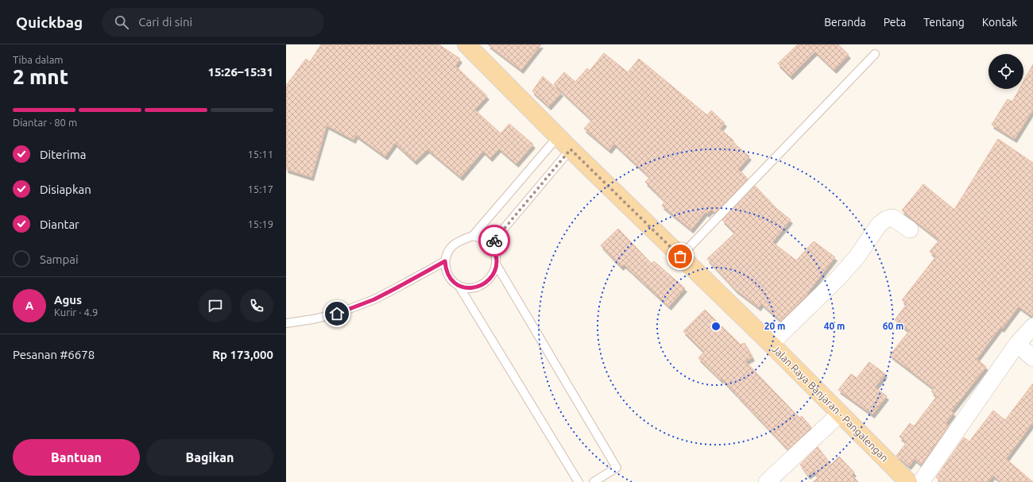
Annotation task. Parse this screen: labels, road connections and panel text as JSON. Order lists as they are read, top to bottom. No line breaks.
{"streets":{"main road":["Jalan Raya Banjaran - Pangalengan"]},"page":{"header":"Quickbag","search":"Cari di sini","nav":["Beranda","Peta","Tentang","Kontak"],"heading":["2 mnt","Tiba dalam","15:26–15:31"],"panel":["Agus","Kurir · 4.9","Pesanan #6678","Rp 173,000"],"bar":"Diantar · 80 m","list":[["Diterima","15:11"],["Disiapkan","15:17"],["Diantar","15:19"],"Sampai"],"round":"A","buttons":["Bantuan","Bagikan"]},"rings":["20 m","40 m","60 m"]}
